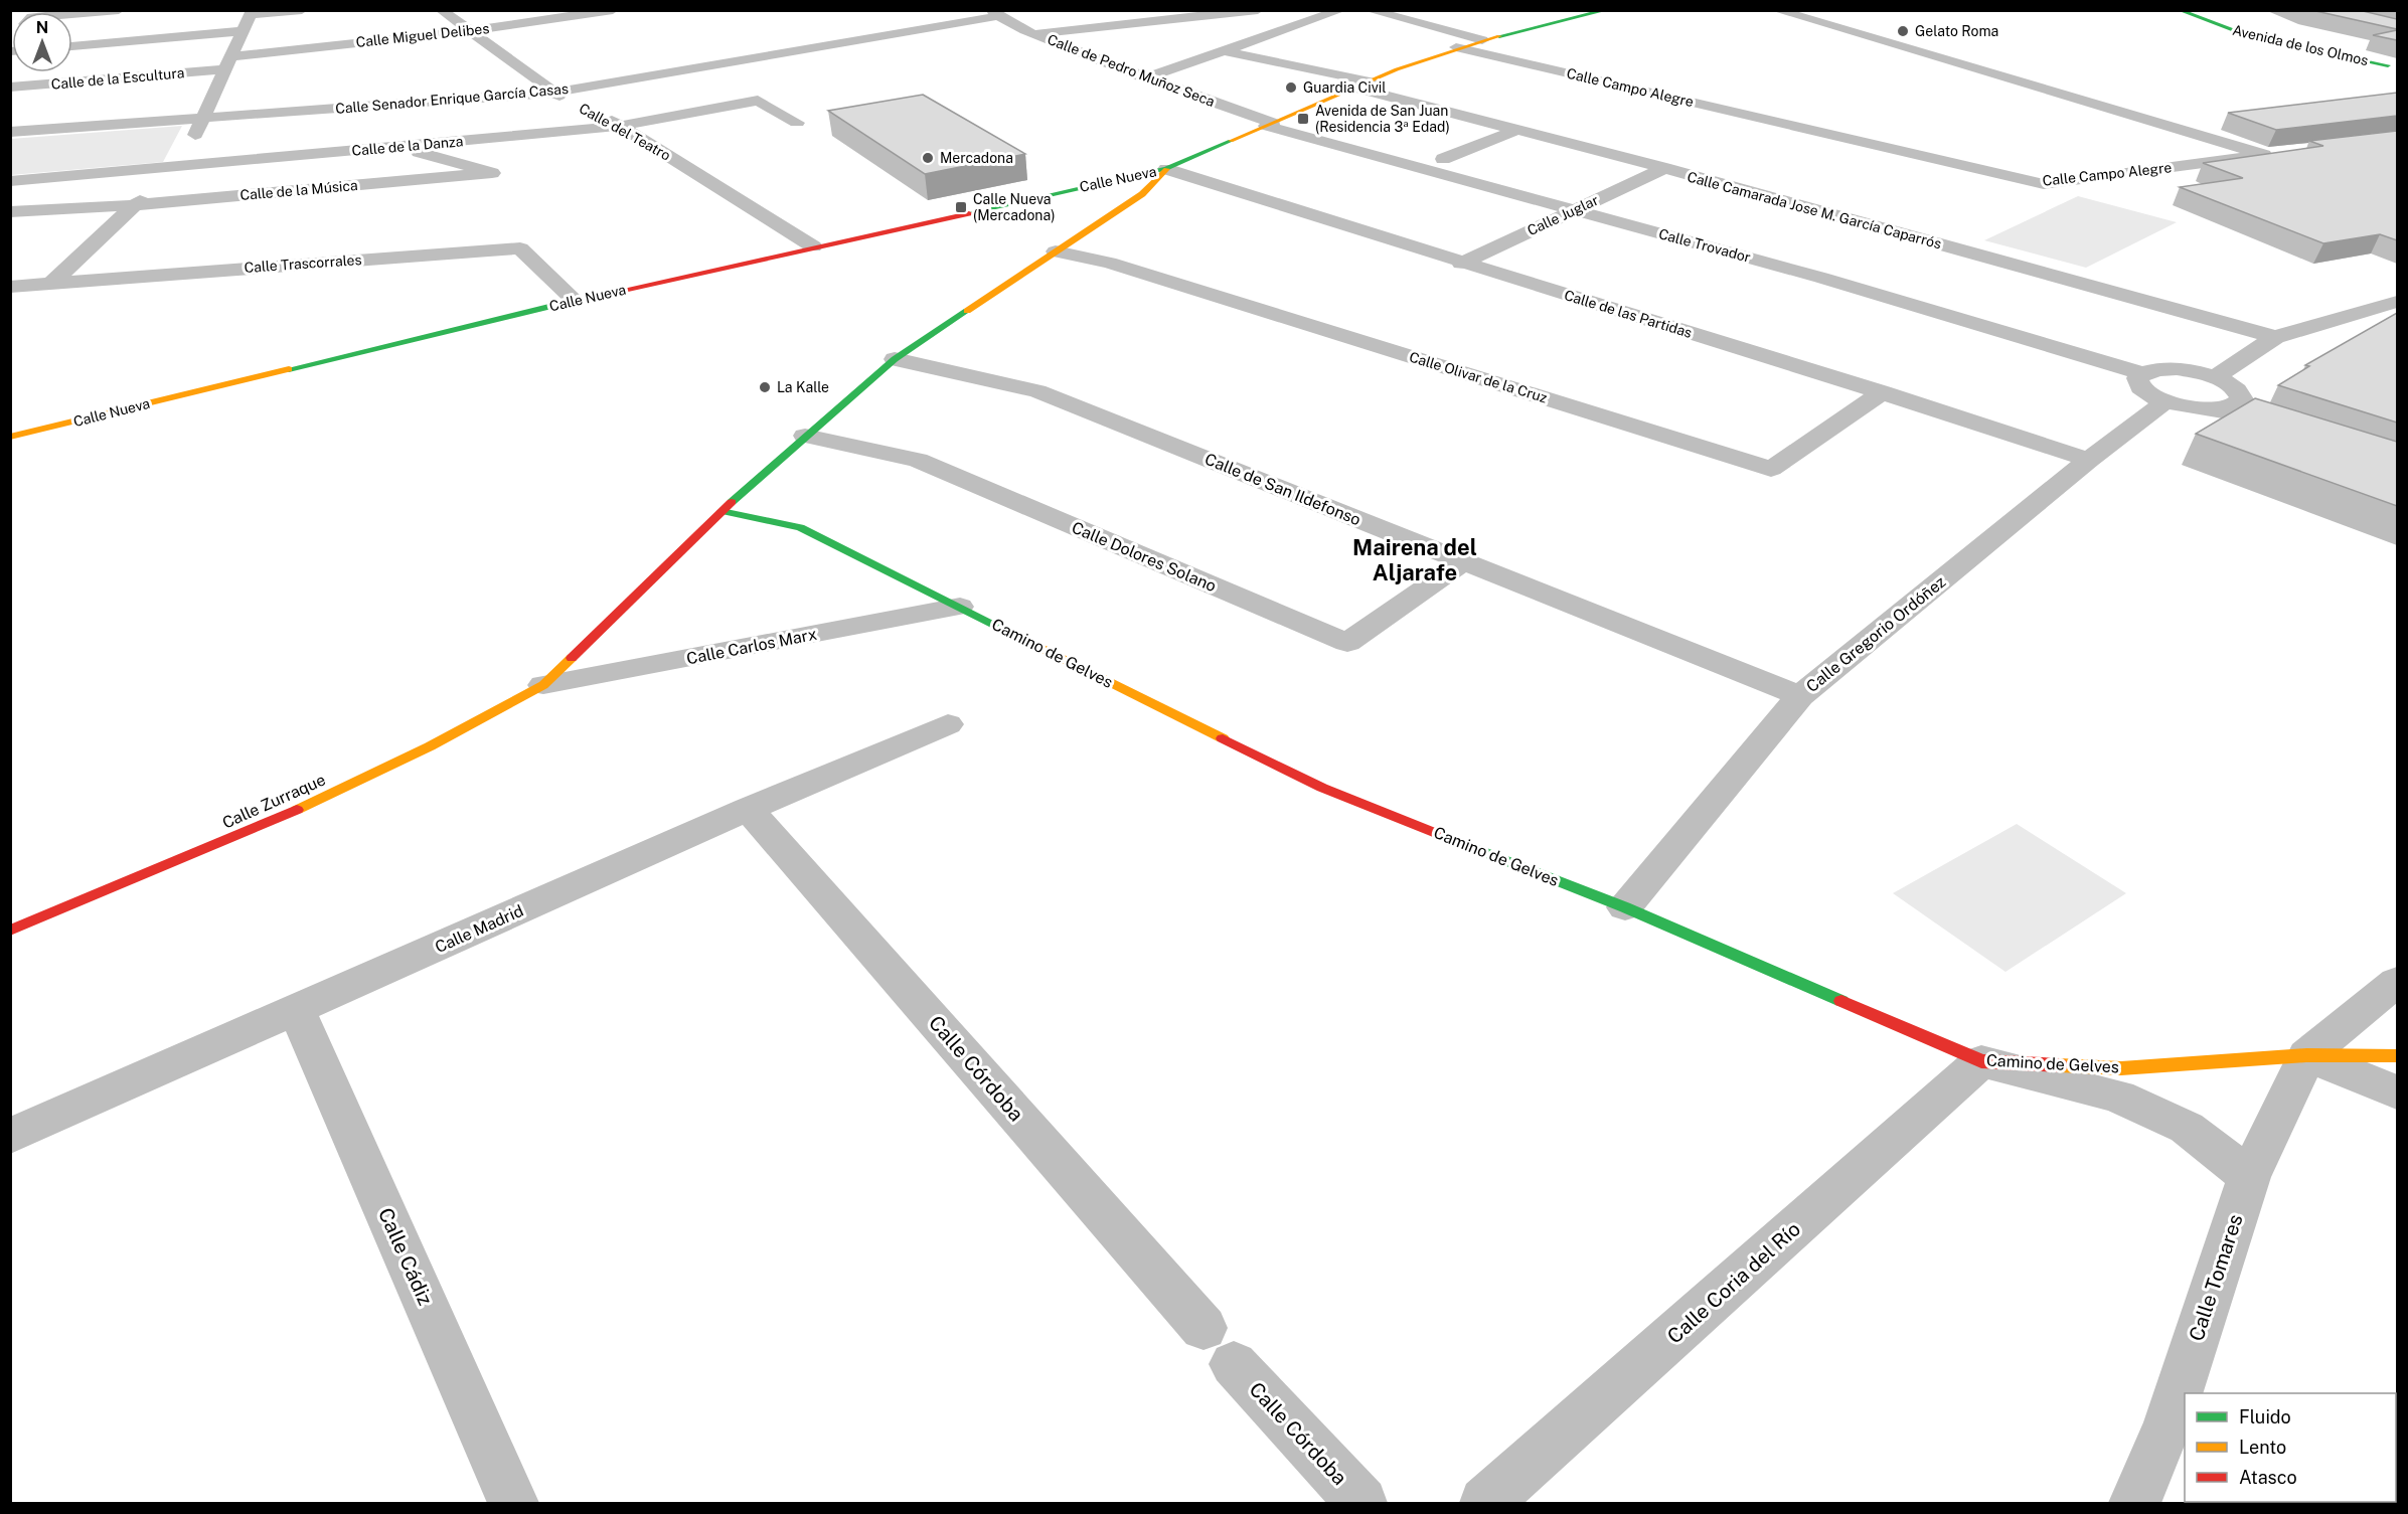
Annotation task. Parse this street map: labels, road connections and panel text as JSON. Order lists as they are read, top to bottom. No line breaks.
{"streets":{"street":["Calle Miguel Delibes","Avenida de los Olmos","Calle de Pedro Muñoz Seca","Calle de la Escultura","Calle Campo Alegre","Calle Senador Enrique García Casas","Calle del Teatro","Calle de la Danza","Calle Nueva","Calle de la Música","Calle Camarada Jose M. García Caparrós","Calle Juglar","Calle Trovador","Calle Trascorrales","Calle de las Partidas","Calle Olivar de la Cruz","Calle de San Ildefonso","Calle Dolores Solano","Calle Gregorio Ordóñez","Calle Carlos Marx","Camino de Gelves","Calle Zurraque","Calle Madrid","Calle Córdoba","Calle Cádiz","Calle Tomares","Calle Coria del Río"]},"crossings":[["Calle Miguel Delibes","Calle de la Escultura"],["Calle Miguel Delibes","Calle del Teatro"],["Calle de Pedro Muñoz Seca","Calle Senador Enrique García Casas"],["Calle de Pedro Muñoz Seca","Calle Trovador"],["Calle Senador Enrique García Casas","Calle del Teatro"],["Calle del Teatro","Calle de la Danza"],["Calle del Teatro","Calle Nueva"],["Calle de la Danza","Calle de la Música"],["Calle Nueva","Calle Trascorrales"],["Calle Nueva","Calle de las Partidas"],["Calle Nueva","Calle Zurraque"],["Calle Camarada Jose M. García Caparrós","Calle Juglar"],["Calle Juglar","Calle Trovador"],["Calle Juglar","Calle de las Partidas"],["Calle de las Partidas","Calle Olivar de la Cruz"],["Calle de las Partidas","Calle Gregorio Ordóñez"],["Calle de las Partidas","Calle Zurraque"],["Calle Olivar de la Cruz","Calle Zurraque"],["Calle de San Ildefonso","Calle Dolores Solano"],["Calle de San Ildefonso","Calle Gregorio Ordóñez"],["Calle de San Ildefonso","Calle Zurraque"],["Calle Dolores Solano","Calle Zurraque"],["Calle Gregorio Ordóñez","Camino de Gelves"],["Calle Carlos Marx","Camino de Gelves"],["Calle Carlos Marx","Calle Zurraque"],["Camino de Gelves","Calle Zurraque"],["Camino de Gelves","Calle Tomares"],["Camino de Gelves","Calle Coria del Río"],["Calle Madrid","Calle Córdoba"],["Calle Madrid","Calle Cádiz"]],"districts":["Mairena del Aljarafe"],"places":{"other":["Gelato Roma","Guardia Civil","Mercadona","La Kalle"],"transit":["Avenida de San Juan (Residencia 3ª Edad)","Calle Nueva (Mercadona)"]},"legend":["Fluido","Lento","Atasco"],"north":"top"}
